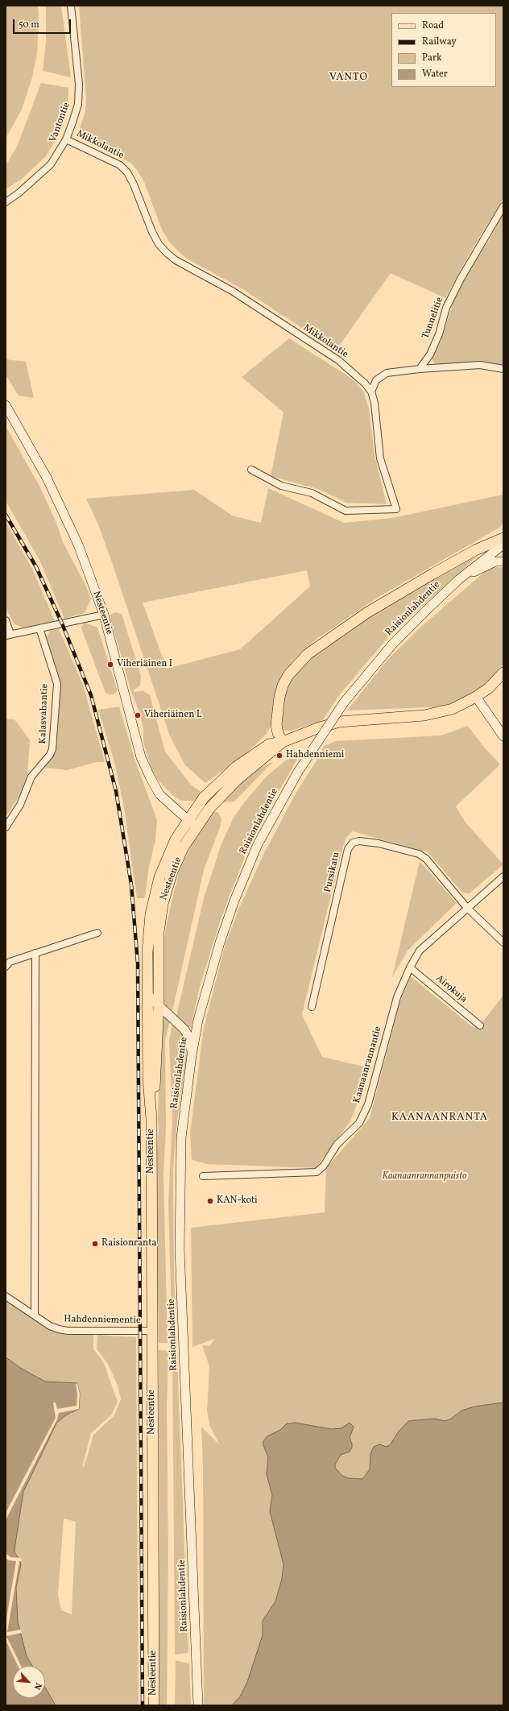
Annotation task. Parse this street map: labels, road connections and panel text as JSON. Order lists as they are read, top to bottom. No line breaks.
{"streets":{"main road":["Raisionlahdentie","Nesteentie"],"street":["Vantontie","Mikkolantie","Tunnelitie","Kalasvahantie","Pursikatu","Airokuja","Kaanaanrannantie","Hahdenniementie"]},"crossings":[["Vantontie","Mikkolantie"],["Nesteentie","Hahdenniementie"],["Pursikatu","Kaanaanrannantie"],["Airokuja","Kaanaanrannantie"]],"districts":["VANTO","KAANAANRANTA"],"parks":["Kaanaanrannanpuisto"],"places":["Viheriäinen I","Viheriäinen L","Hahdenniemi","KAN-koti","Raisionranta"],"legend":["Road","Railway","Park","Water"],"scale_bar":"50 m","north":"bottom right"}
